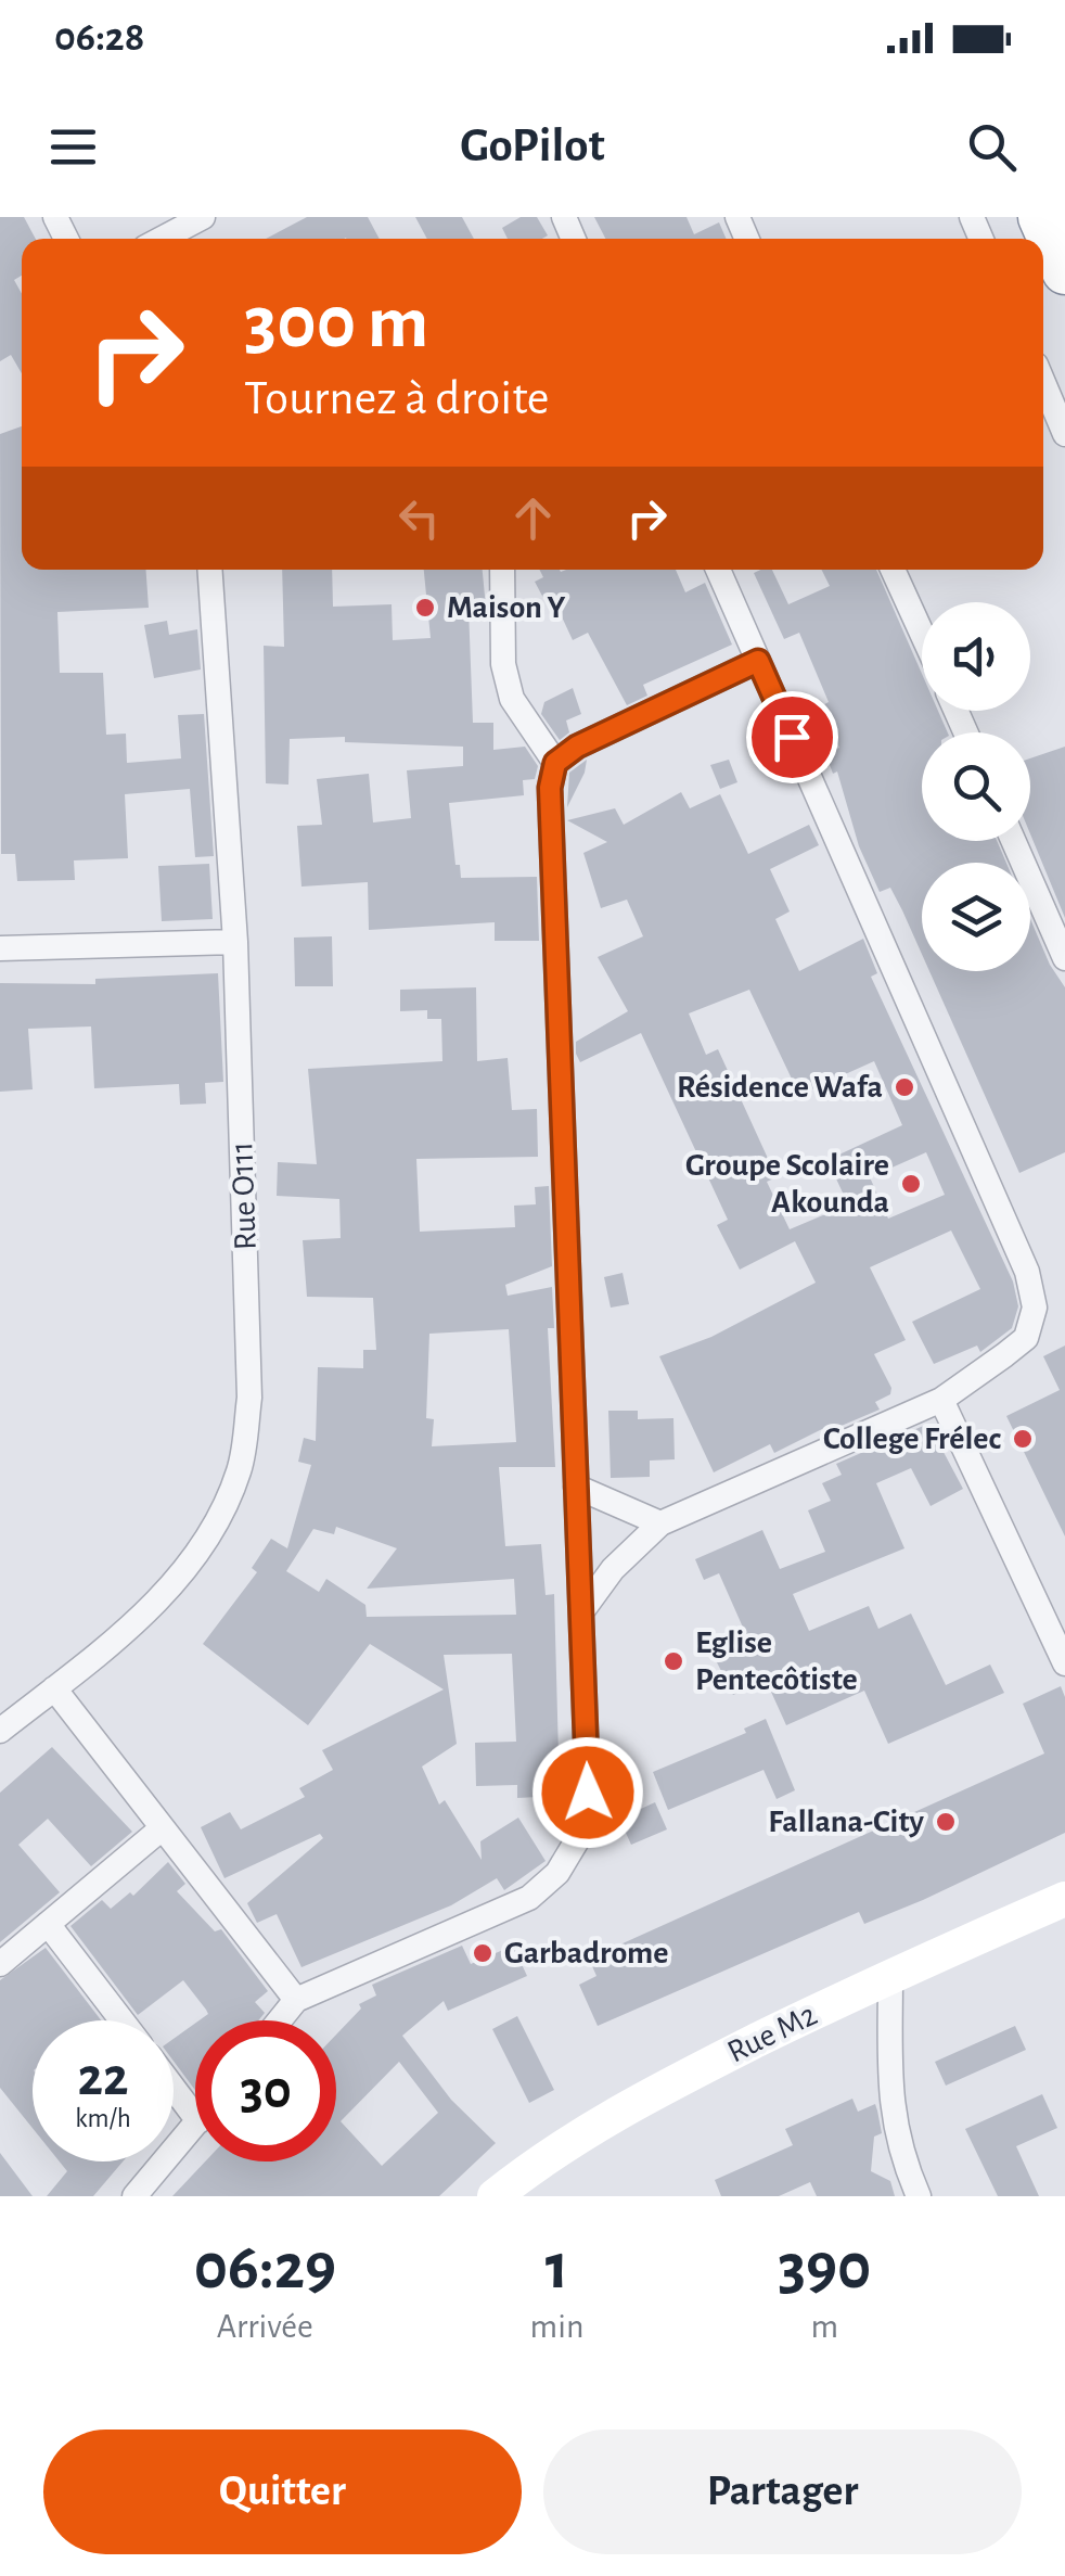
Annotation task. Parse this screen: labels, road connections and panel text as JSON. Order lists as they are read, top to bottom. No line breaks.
{"streets":{"main road":["Rue M2"],"street":["Rue O111"]},"places":["Maison Y","Résidence Wafa","Groupe Scolaire Akounda","College Frélec","Eglise Pentecôtiste","Fallana-City","Garbadrome"],"page":{"status":"06:28","header":"GoPilot","turn":["300 m","Tournez à droite"],"speed":"22 km/h","limit":"30","eta":["06:29","Arrivée","1","min","390","m"],"buttons":["Quitter","Partager"]}}
